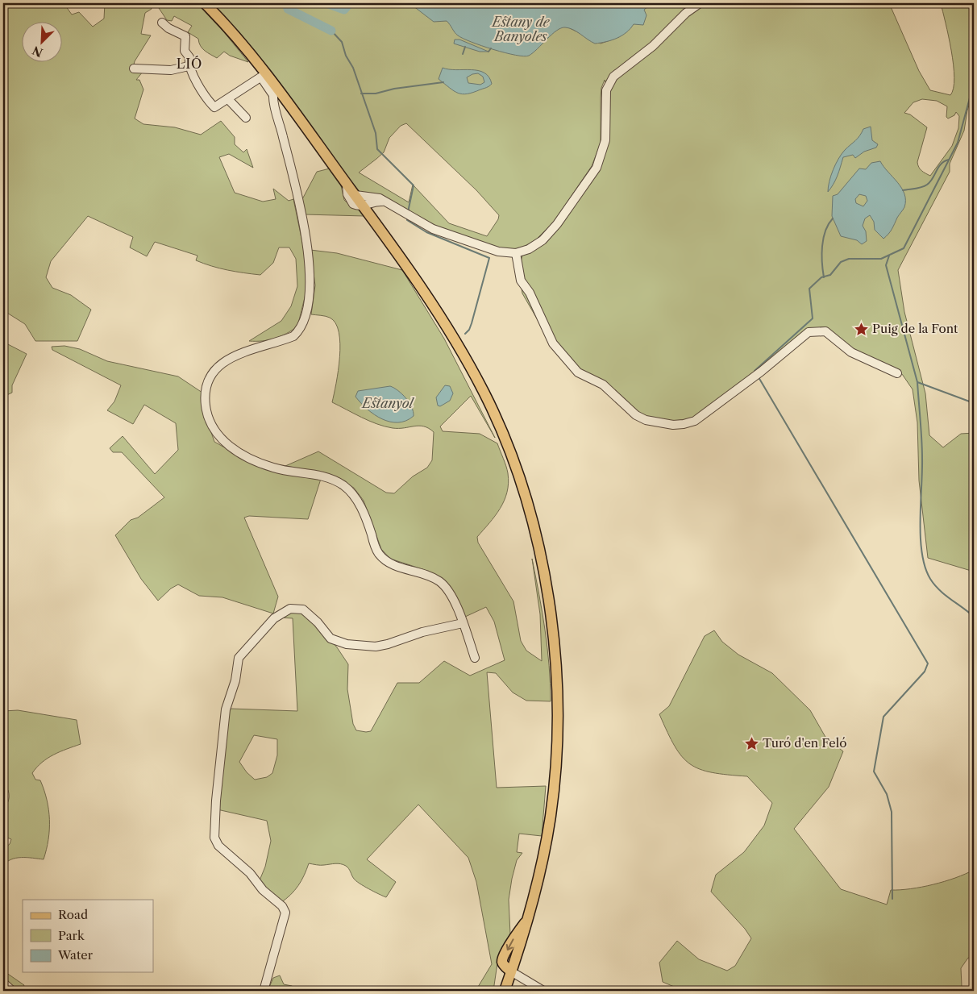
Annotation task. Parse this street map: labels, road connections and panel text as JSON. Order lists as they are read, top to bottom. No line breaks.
{"districts":["LIÓ"],"water":["Estany de Banyoles","Estanyol"],"places":{"place":["Puig de la Font","Turó d'en Feló"]},"legend":["Road","Park","Water"],"north":"bottom left"}
